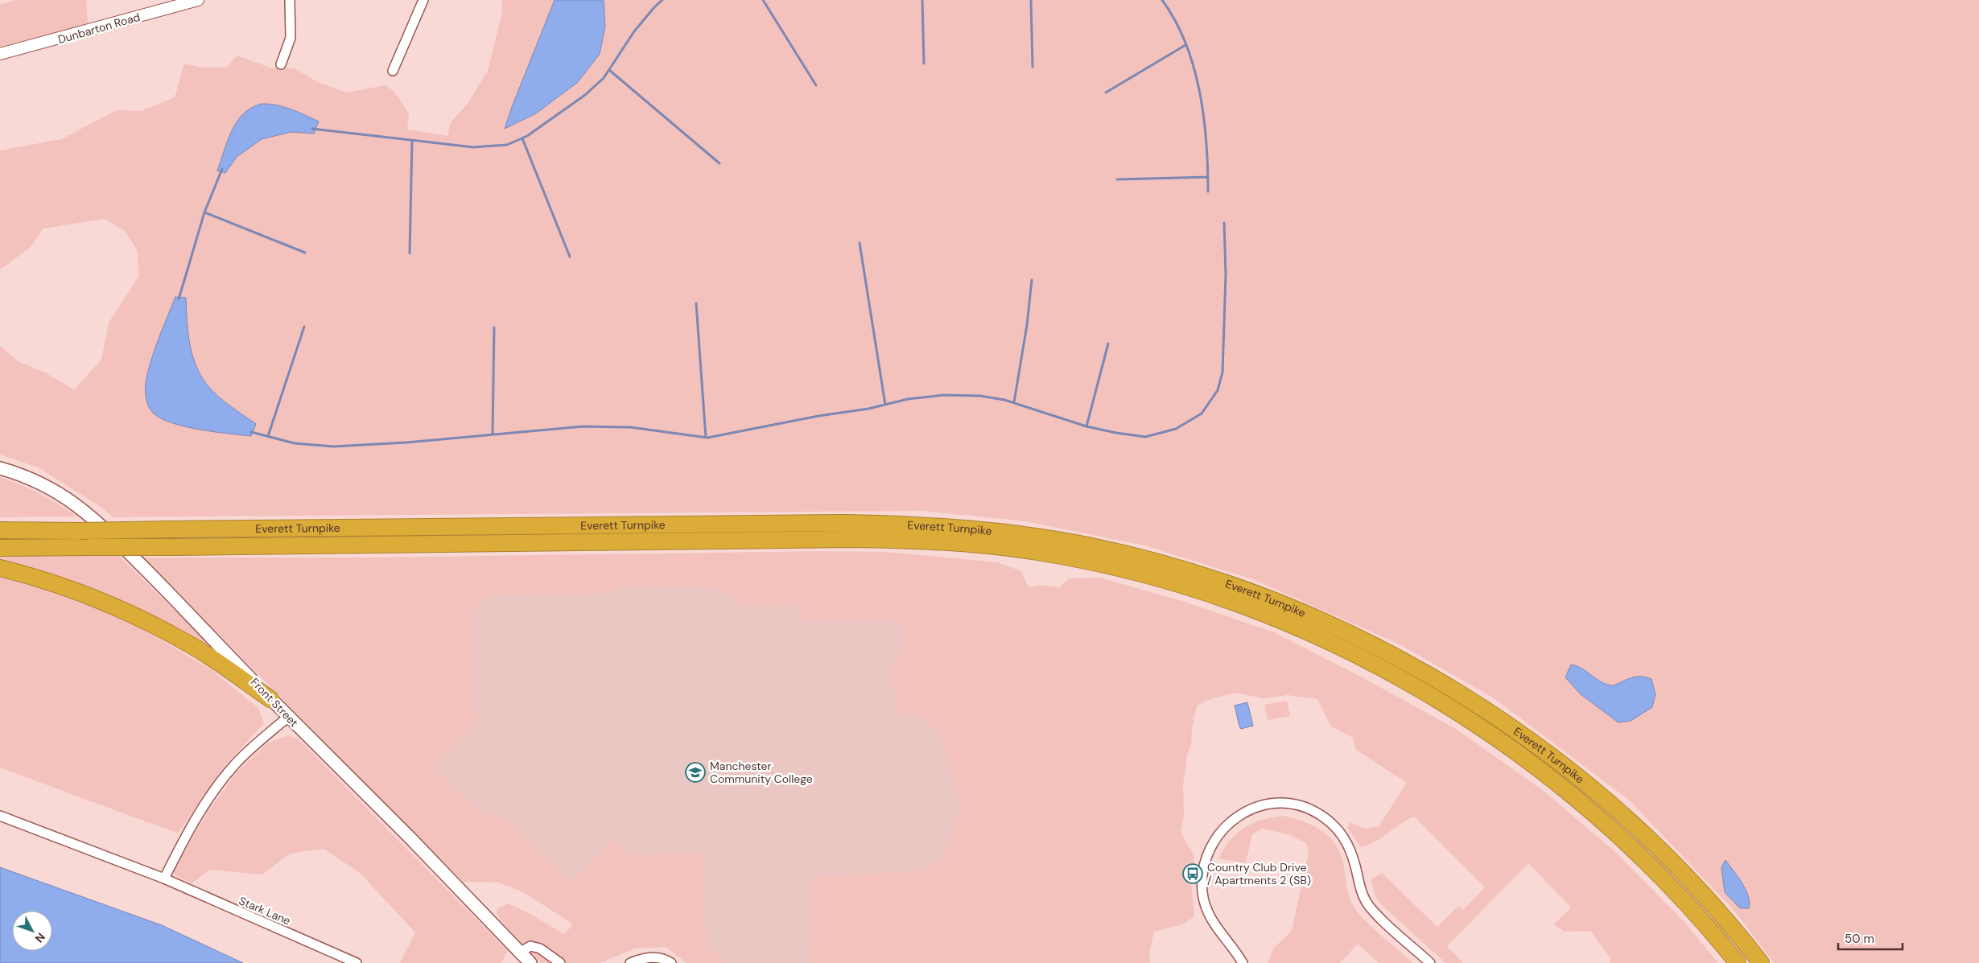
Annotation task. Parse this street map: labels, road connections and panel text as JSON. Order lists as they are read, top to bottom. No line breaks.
{"streets":{"highway":["Everett Turnpike"],"main road":["Front Street"],"street":["Dunbarton Road","Stark Lane"]},"places":{"school or university":["Manchester Community College"],"bus stop":["Country Club Drive / Apartments 2 (SB)"]},"scale_bar":"50 m","north":"bottom right"}
